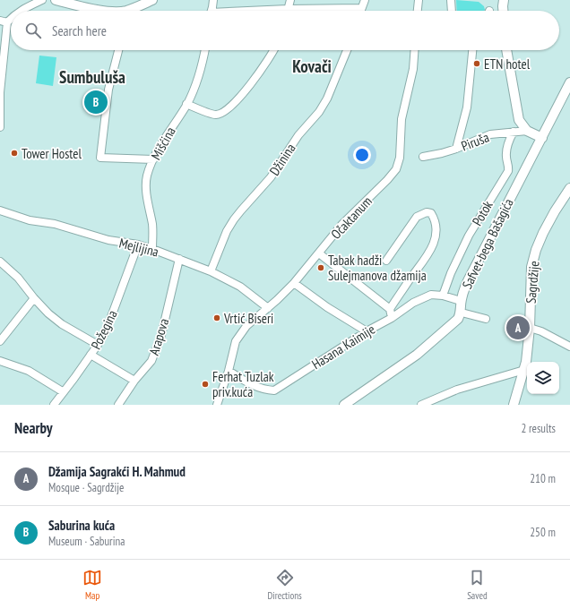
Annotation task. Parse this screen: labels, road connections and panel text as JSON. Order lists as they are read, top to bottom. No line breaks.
{"streets":{"street":["Piruša","Mišćina","Džinina","Potok","Očaktanum","Safvet-bega Bašagića","Mejlijina","Sagrdžije","Požegina","Arapova","Hasana Kaimije"]},"crossings":[["Piruša","Potok"],["Mišćina","Mejlijina"],["Džinina","Mejlijina"],["Potok","Hasana Kaimije"],["Očaktanum","Mejlijina"],["Očaktanum","Hasana Kaimije"],["Safvet-bega Bašagića","Hasana Kaimije"],["Mejlijina","Požegina"],["Mejlijina","Arapova"]],"districts":["Kovači","Sumbuluša"],"places":["ETN hotel","Tower Hostel","Tabak hadži Sulejmanova džamija","Vrtić Biseri","Ferhat Tuzlak priv.kuća"],"page":{"search":"Search here","pins":["B","A"],"heading":["Nearby","2 results"],"list":[{"mark":"A","name":"Džamija Sagrakći H. Mahmud","note":"Mosque · Sagrdžije","value":"210 m"},{"mark":"B","name":"Saburina kuća","note":"Museum · Saburina","value":"250 m"}],"nav":["Map","Directions","Saved"]}}
